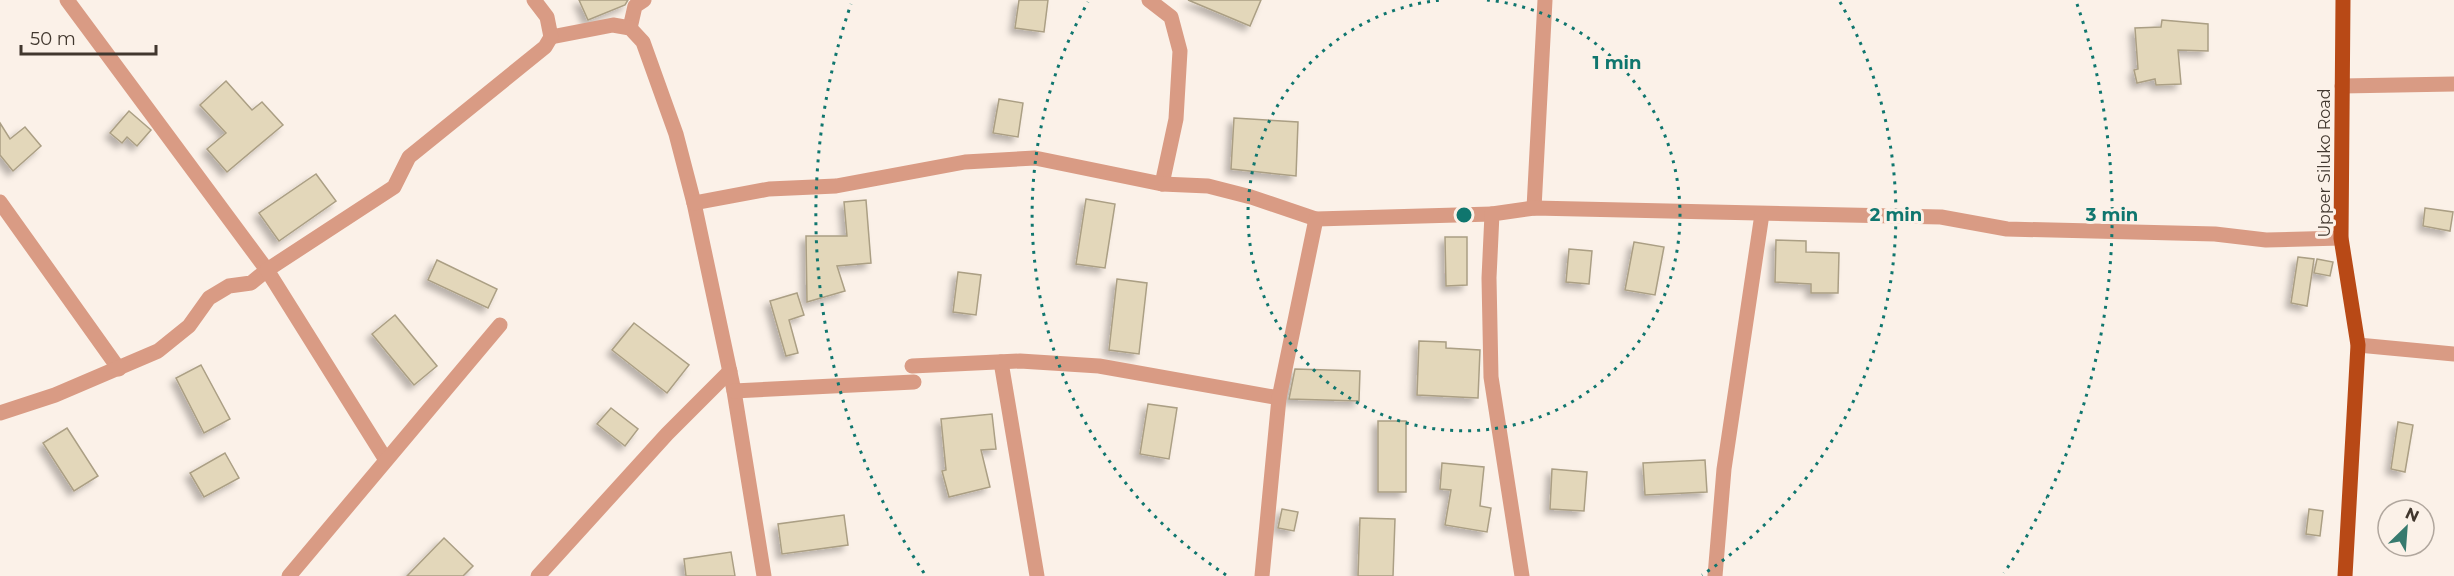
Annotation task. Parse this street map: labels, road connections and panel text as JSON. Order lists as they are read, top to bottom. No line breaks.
{"streets":{"main road":["Upper Siluko Road"]},"scale_bar":"50 m","north":"top right","rings":["1 min","2 min","3 min"]}
